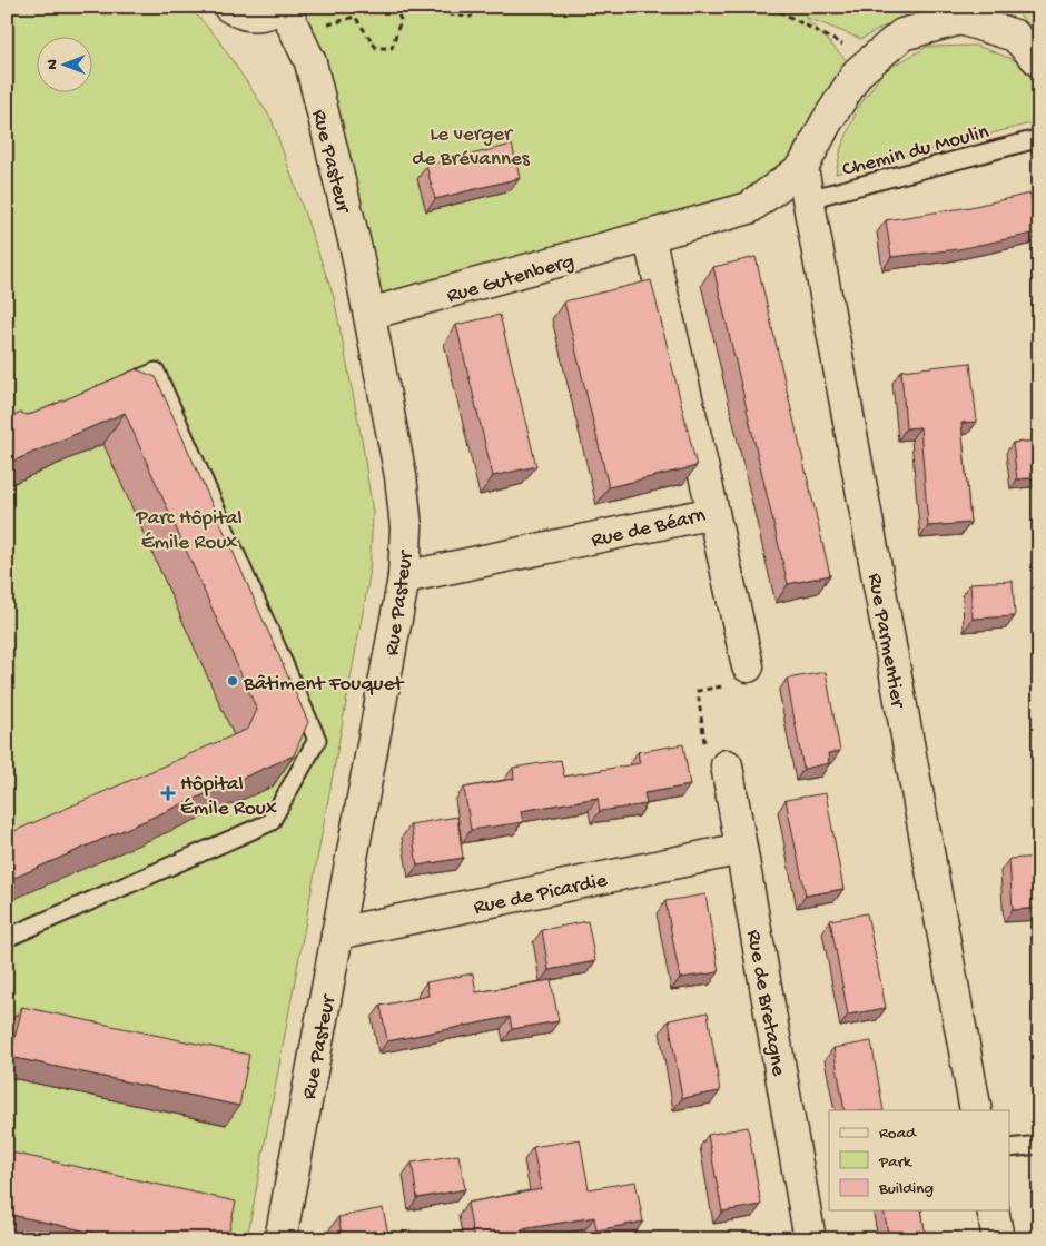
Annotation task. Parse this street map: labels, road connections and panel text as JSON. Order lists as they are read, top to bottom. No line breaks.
{"streets":{"street":["Rue Pasteur","Rue Gutenberg","Rue de Béarn","Rue Parmentier","Rue de Picardie","Rue de Bretagne"],"lane":["Chemin du Moulin"]},"crossings":[["Chemin du Moulin","Rue Parmentier"],["Rue Pasteur","Rue Gutenberg"],["Rue Pasteur","Rue de Béarn"],["Rue Pasteur","Rue de Picardie"],["Rue Gutenberg","Rue de Béarn"],["Rue Gutenberg","Rue Parmentier"],["Rue de Picardie","Rue de Bretagne"]],"parks":["Le verger de Brévannes","Parc Hôpital Émile Roux"],"places":{"other":["Bâtiment Fouquet"],"health":["Hôpital Émile Roux"]},"legend":["Road","Park","Building"],"north":"left"}
